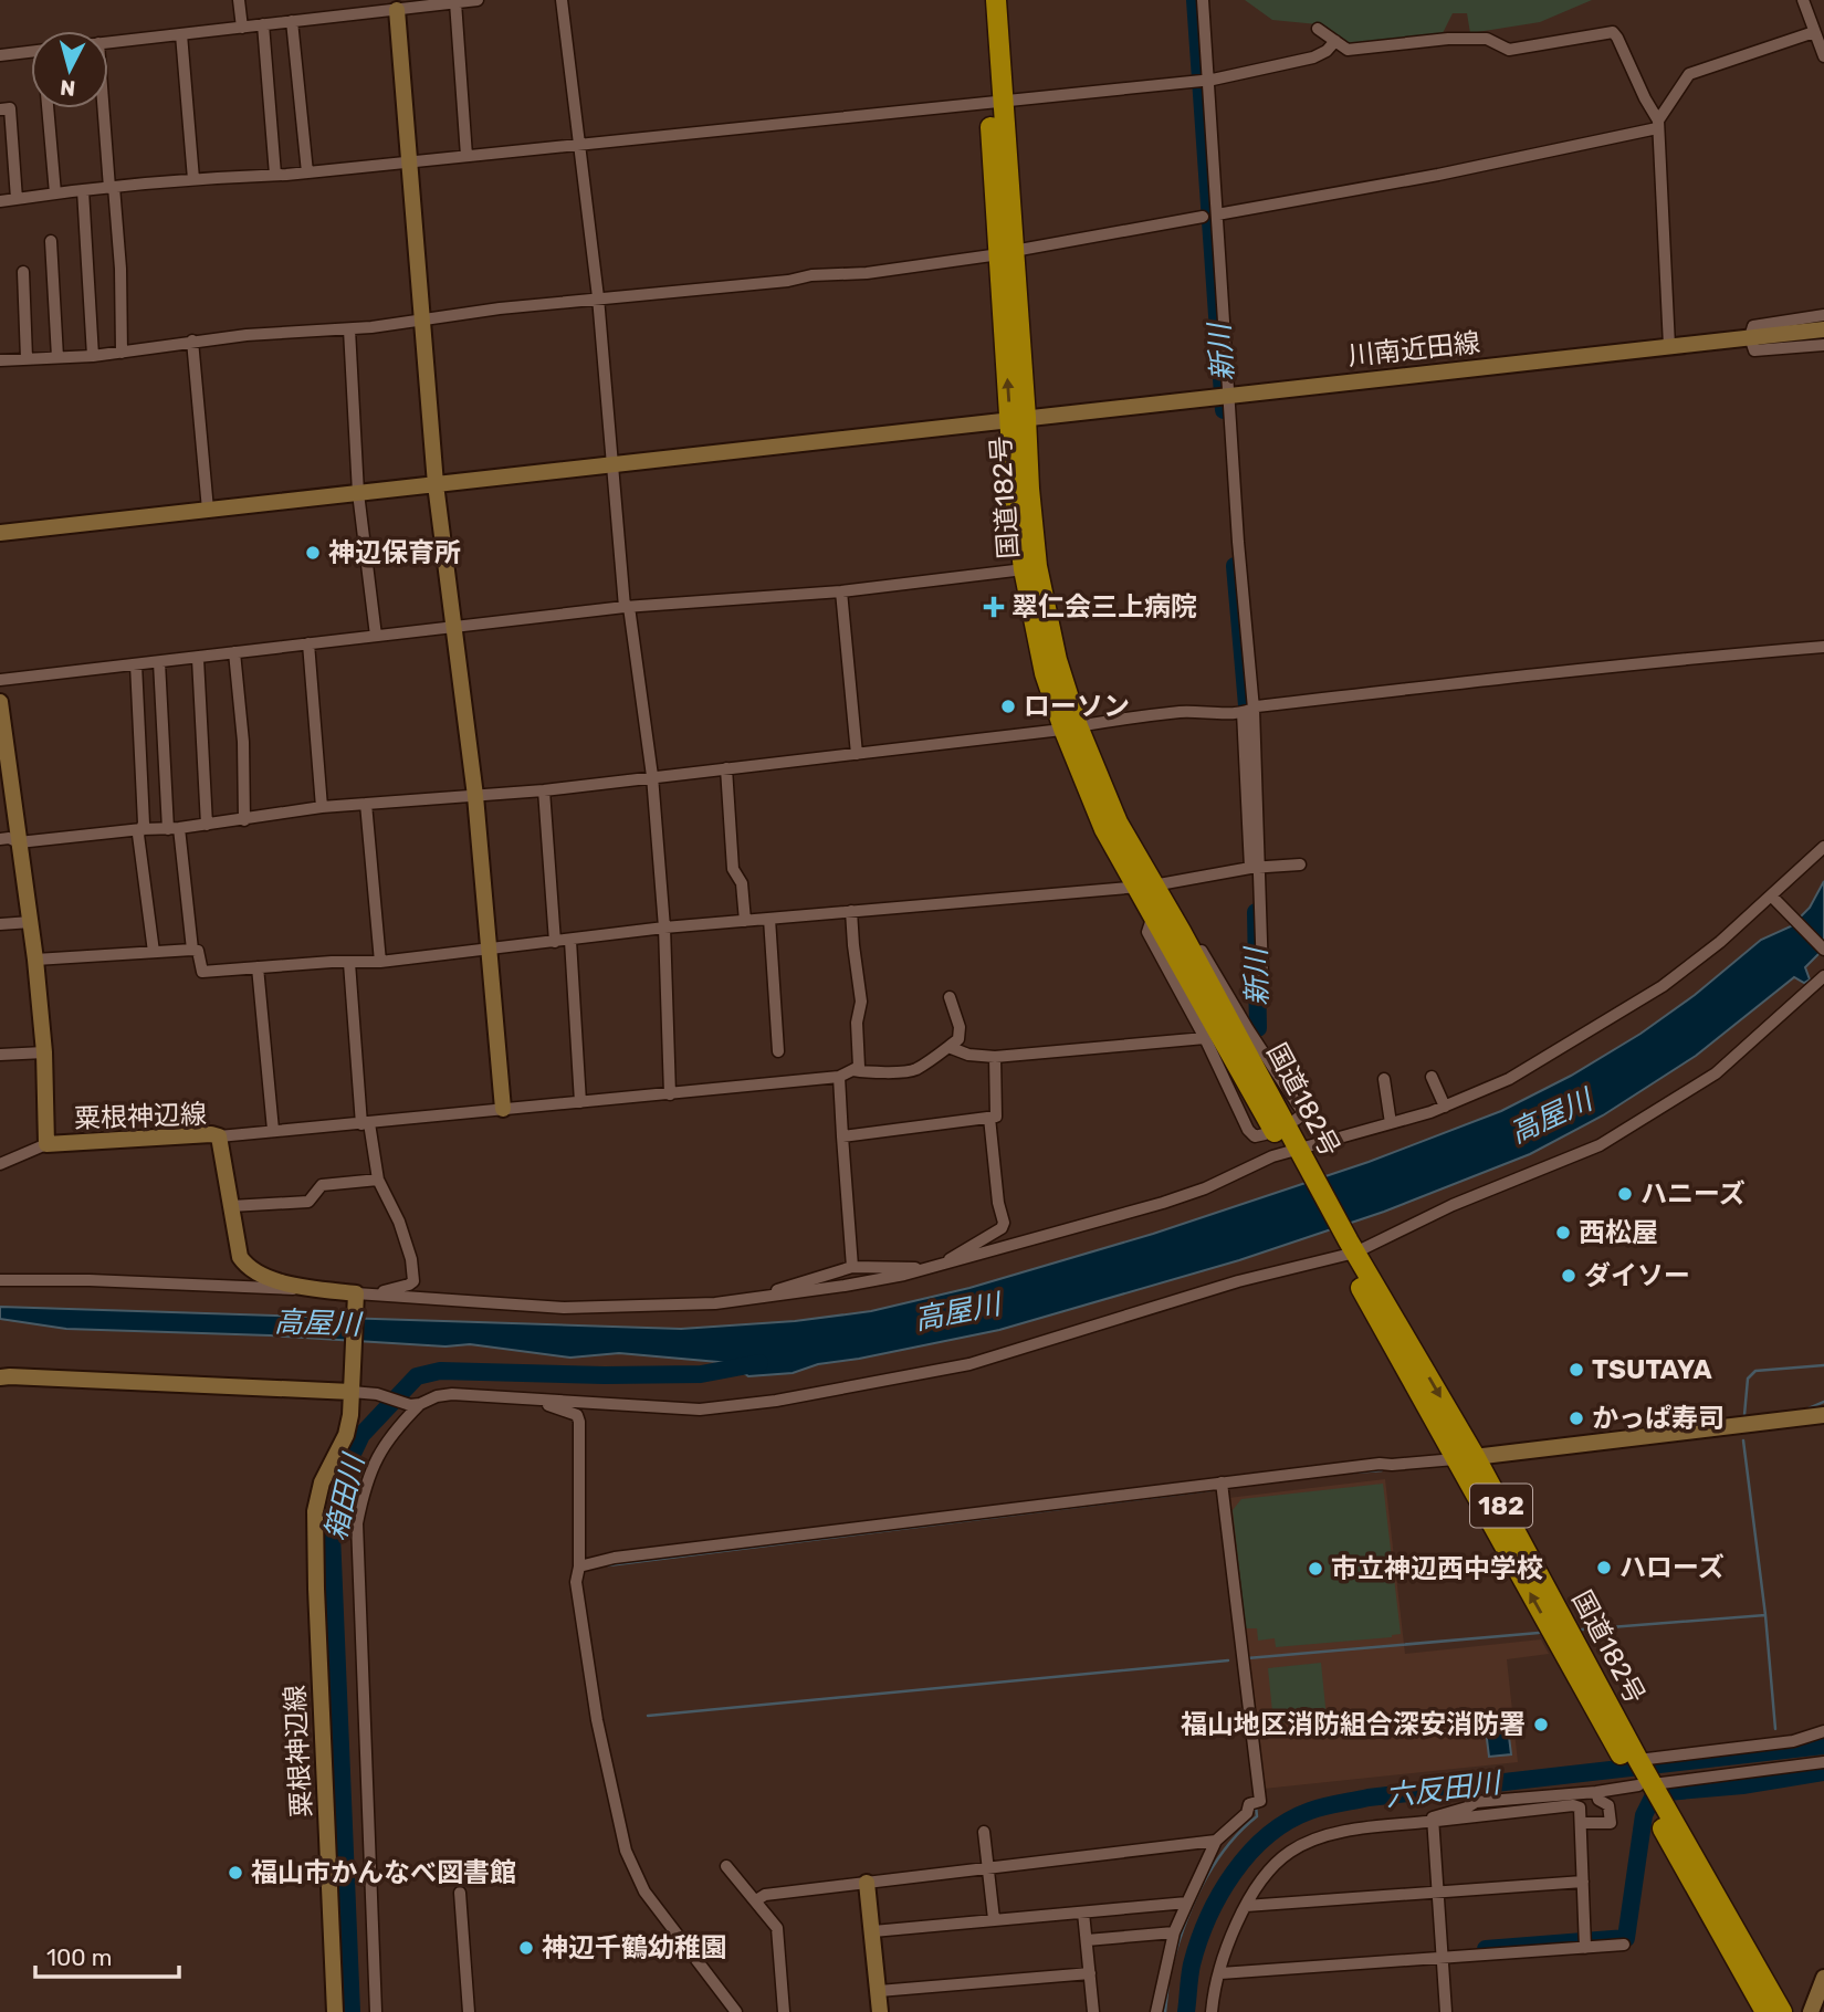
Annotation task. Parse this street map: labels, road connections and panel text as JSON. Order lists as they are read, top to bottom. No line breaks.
{"streets":{"highway":["国道182号","182"],"street":["川南近田線","粟根神辺線"]},"crossings":[["川南近田線","国道182号"]],"water":["新川","高屋川","箱田川","六反田川"],"places":{"other":["神辺保育所","ローソン","ハニーズ","西松屋","ダイソー","TSUTAYA","かっぱ寿司","ハローズ","市立神辺西中学校","福山地区消防組合深安消防署","福山市かんなべ図書館","神辺千鶴幼稚園"],"health":["翠仁会三上病院"]},"scale_bar":"100 m","north":"bottom"}
